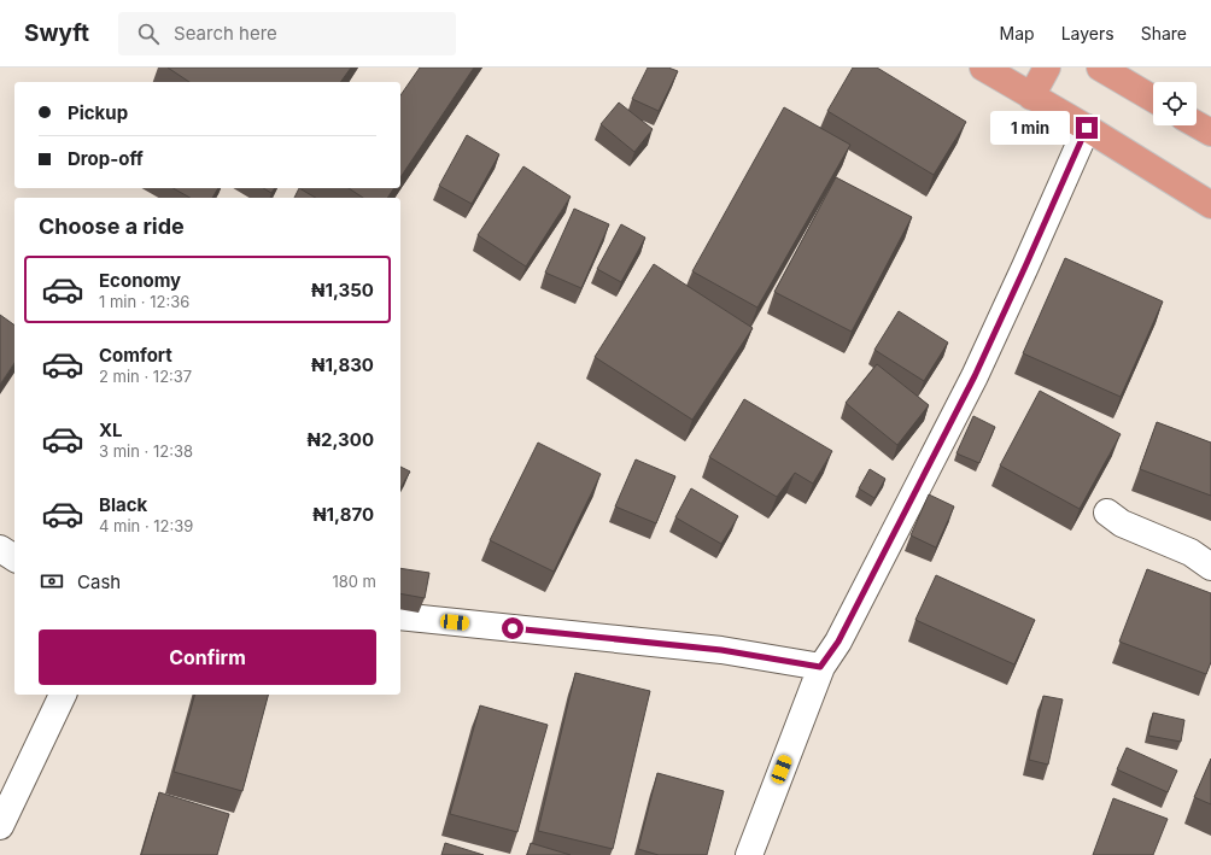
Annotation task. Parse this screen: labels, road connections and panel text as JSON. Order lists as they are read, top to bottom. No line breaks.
{"page":{"header":"Swyft","search":"Search here","nav":["Map","Layers","Share"],"banner":["Pickup","Drop-off"],"bubble":"1 min","heading":"Choose a ride","list":[{"name":"Economy","note":"1 min · 12:36","value":"₦1,350"},{"name":"Comfort","note":"2 min · 12:37","value":"₦1,830"},{"name":"XL","note":"3 min · 12:38","value":"₦2,300"},{"name":"Black","note":"4 min · 12:39","value":"₦1,870"}],"pay":["Cash","180 m"],"buttons":"Confirm"}}
